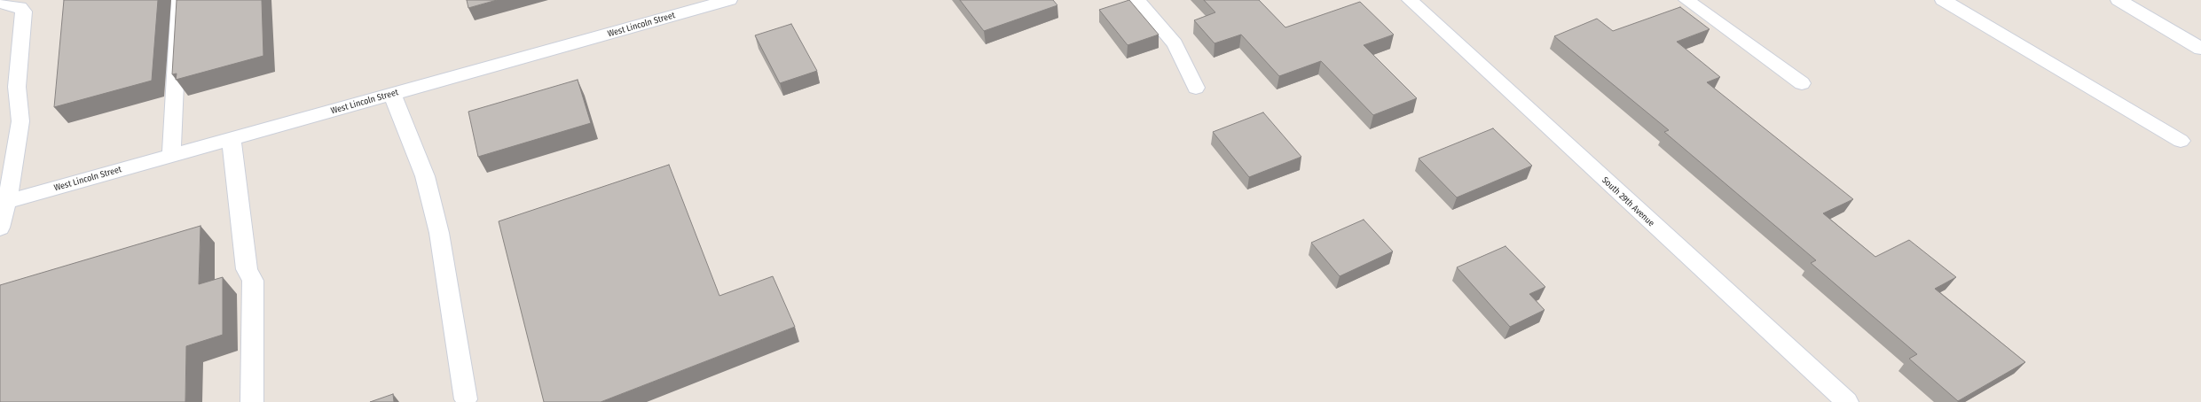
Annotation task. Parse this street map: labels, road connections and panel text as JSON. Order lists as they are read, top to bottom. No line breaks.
{"streets":{"street":["West Lincoln Street","South 29th Avenue"]}}
